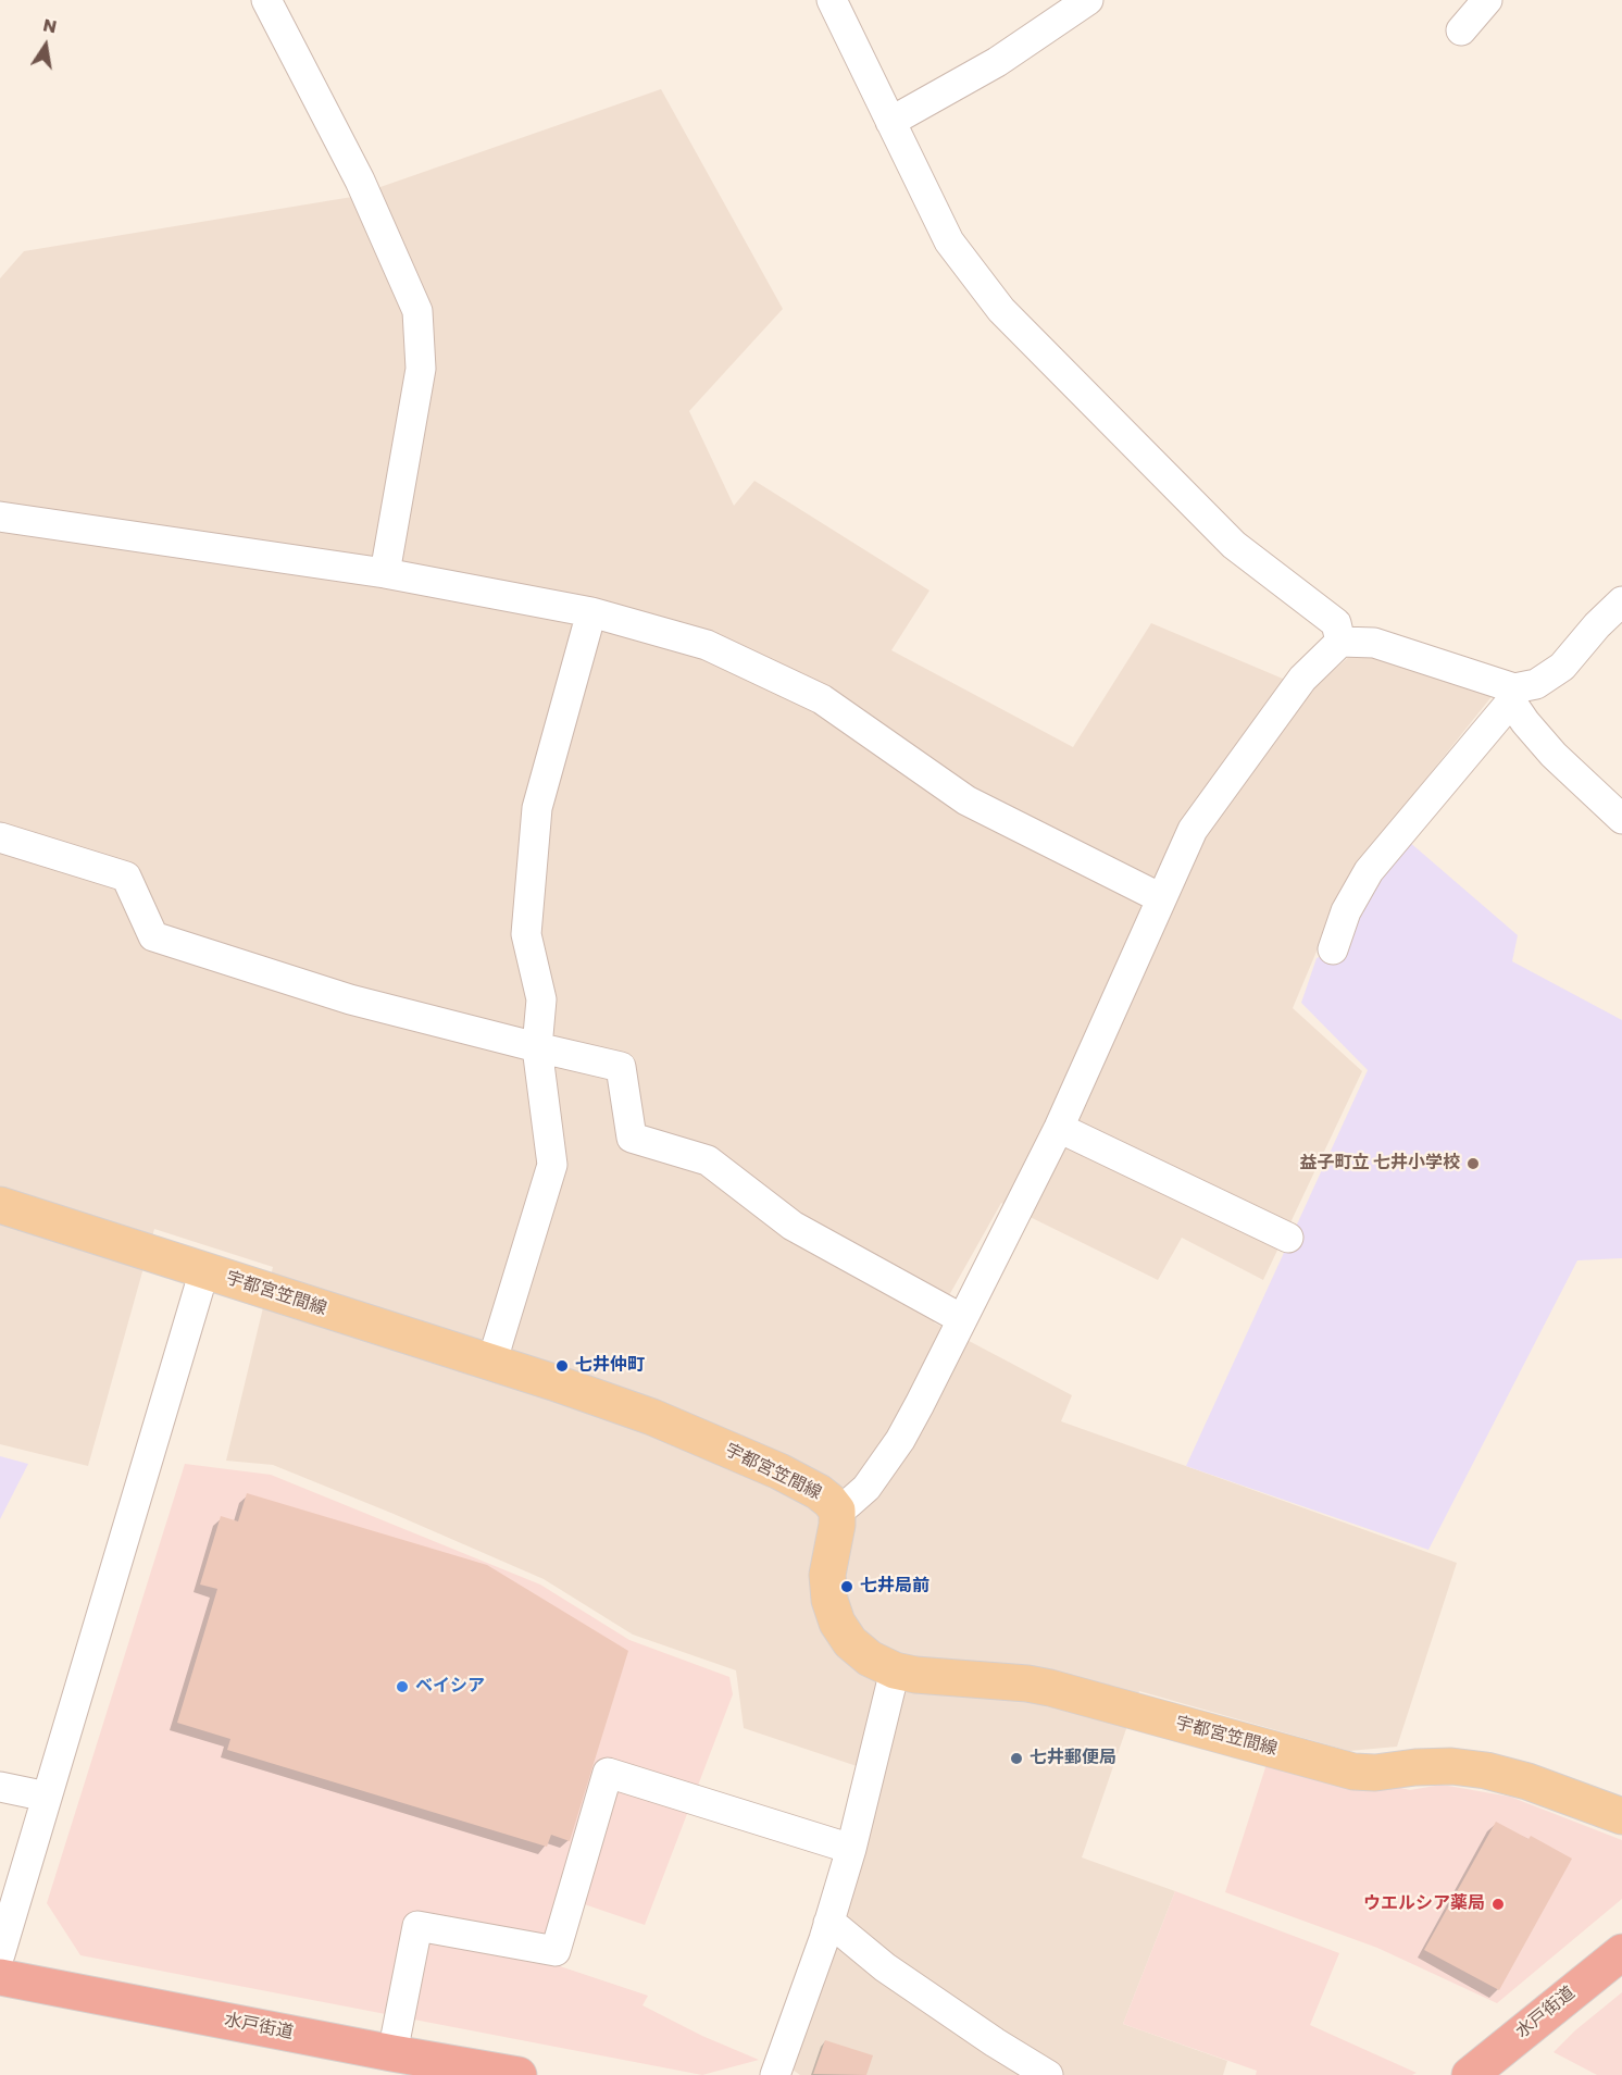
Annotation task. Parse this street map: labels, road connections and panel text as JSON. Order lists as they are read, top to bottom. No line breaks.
{"streets":{"highway":["水戸街道"],"main road":["宇都宮笠間線"]},"places":["益子町立 七井小学校","七井仲町","七井局前","ベイシア","七井郵便局","ウエルシア薬局"],"north":"top"}
